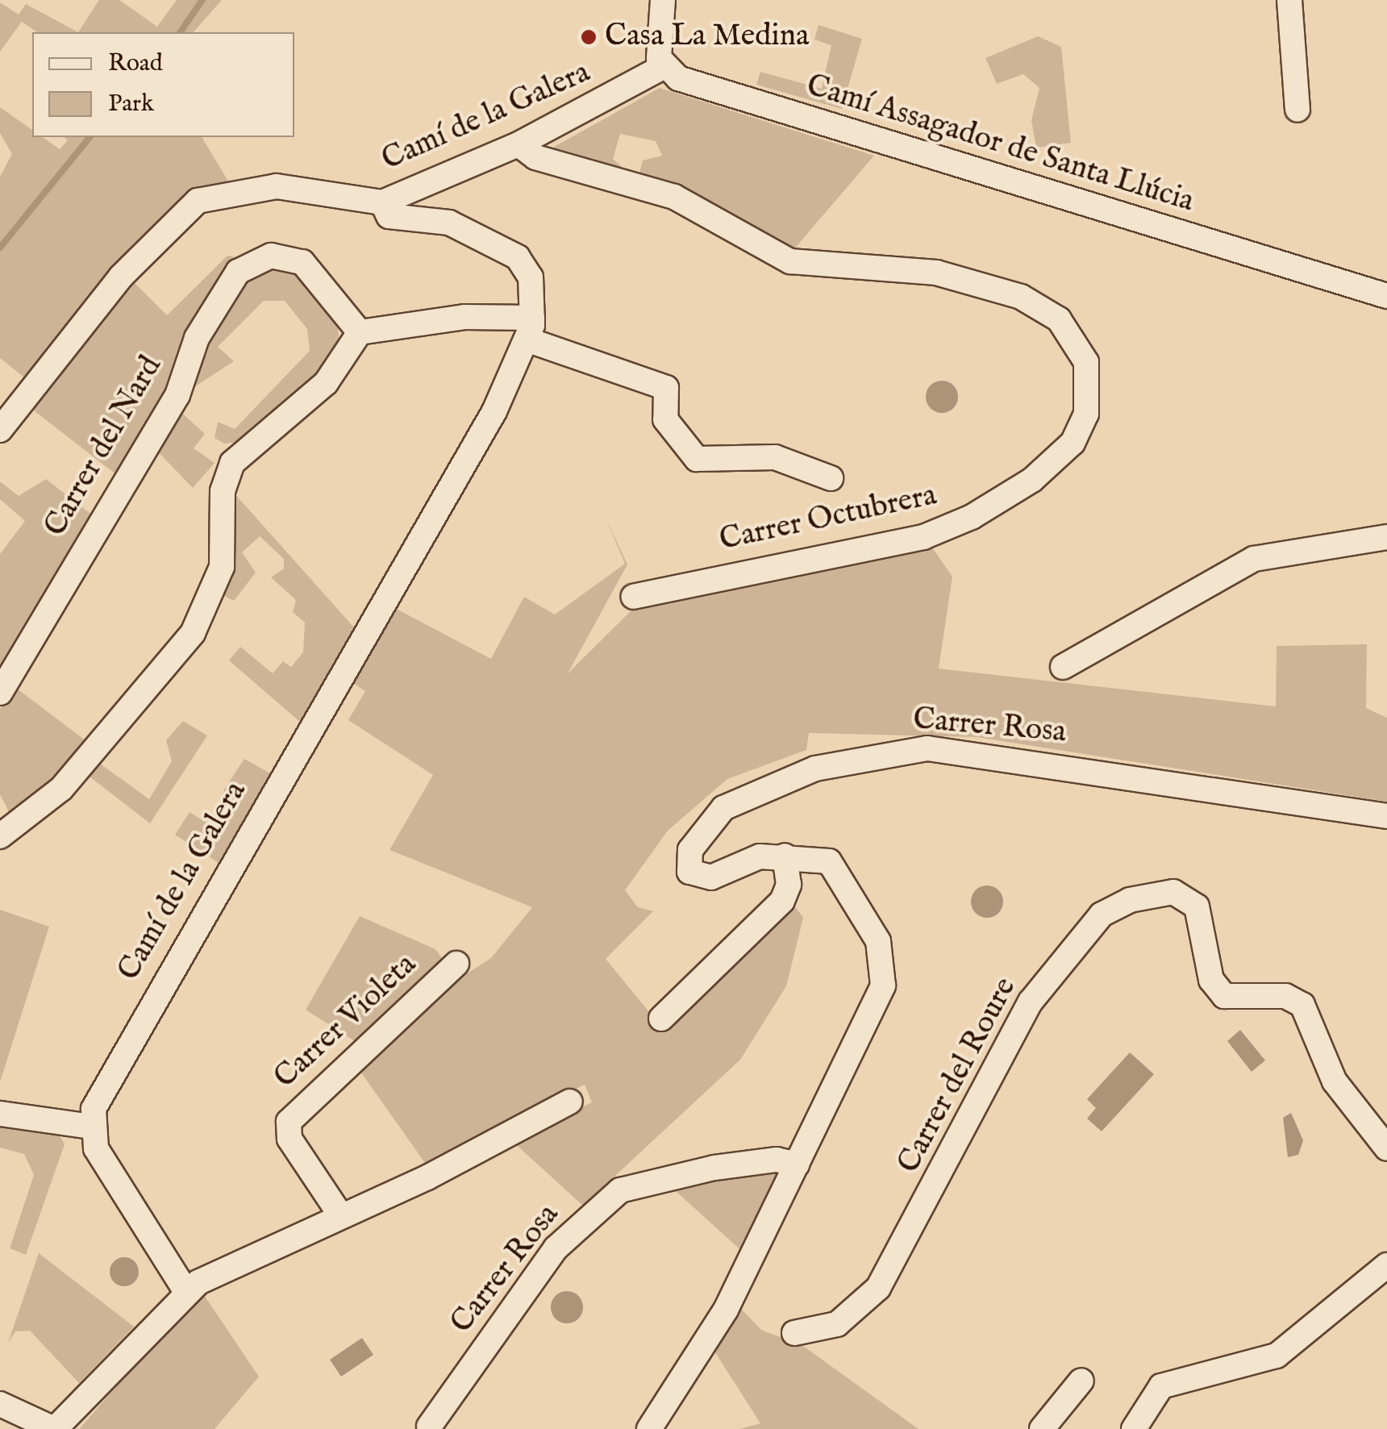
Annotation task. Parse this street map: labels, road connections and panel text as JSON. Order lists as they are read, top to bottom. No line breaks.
{"streets":{"street":["Camí de la Galera","Camí Assagador de Santa Llúcia","Carrer del Nard","Carrer Octubrera","Carrer Rosa","Carrer Violeta","Carrer del Roure"]},"crossings":[["Camí de la Galera","Camí Assagador de Santa Llúcia"],["Camí de la Galera","Carrer Octubrera"]],"places":["Casa La Medina"],"legend":["Road","Park"]}
